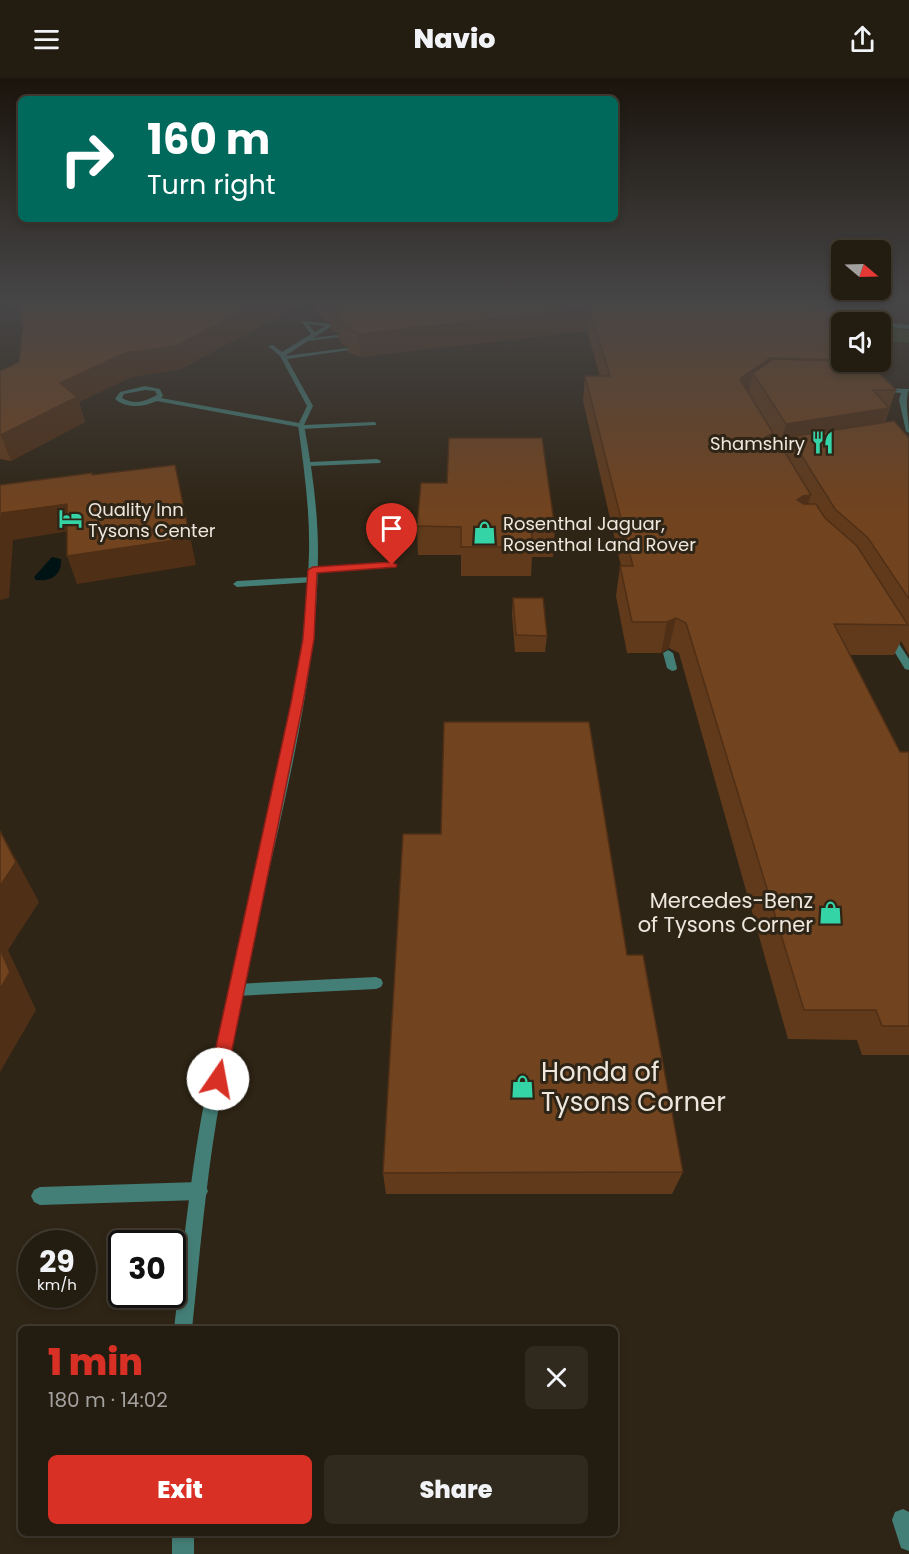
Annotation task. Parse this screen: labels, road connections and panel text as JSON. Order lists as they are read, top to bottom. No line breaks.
{"places":{"restaurant":["Shamshiry"],"hotel":["Quality Inn Tysons Center"],"shop":["Rosenthal Jaguar, Rosenthal Land Rover","Mercedes-Benz of Tysons Corner","Honda of Tysons Corner"]},"north":"right","page":{"header":"Navio","turn":["160 m","Turn right"],"speed":"29 km/h","limit":"30","heading":["1 min","180 m · 14:02"],"buttons":["Exit","Share"]}}
